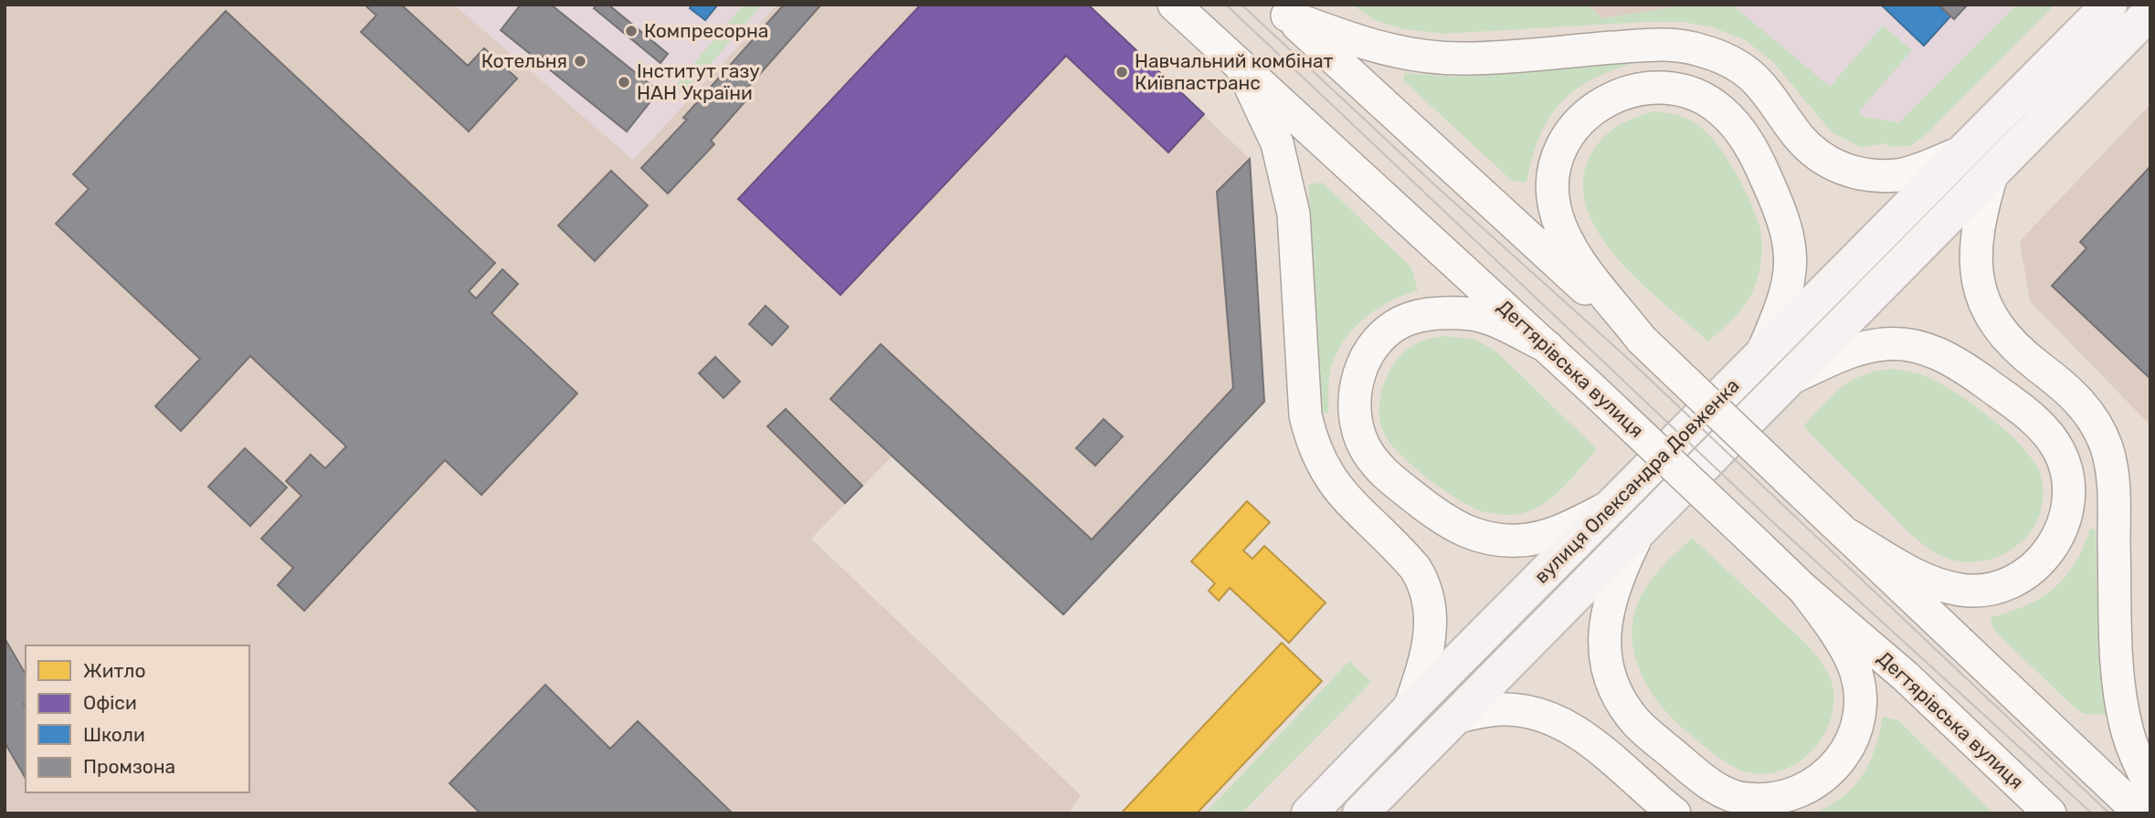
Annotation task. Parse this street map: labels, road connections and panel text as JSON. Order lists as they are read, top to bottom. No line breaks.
{"streets":{"main road":["Дегтярівська вулиця","вулиця Олександра Довженка"]},"places":["Компресорна","Котельня","Навчальний комбінат Київпастранс","Інститут газу НАН України"],"legend":["Житло","Офіси","Школи","Промзона"]}
